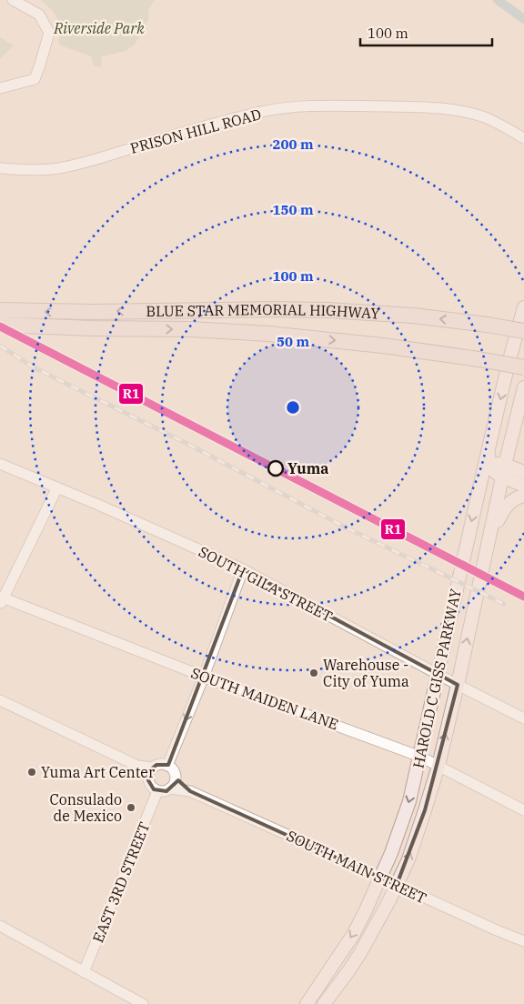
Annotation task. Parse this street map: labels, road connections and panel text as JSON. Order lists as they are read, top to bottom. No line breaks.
{"streets":{"highway":["BLUE STAR MEMORIAL HIGHWAY"],"main road":["HAROLD C GISS PARKWAY"],"street":["PRISON HILL ROAD","SOUTH GILA STREET","SOUTH MAIDEN LANE","SOUTH MAIN STREET","EAST 3RD STREET"]},"crossings":[["SOUTH GILA STREET","HAROLD C GISS PARKWAY"],["HAROLD C GISS PARKWAY","SOUTH MAIDEN LANE"],["HAROLD C GISS PARKWAY","SOUTH MAIN STREET"],["SOUTH MAIN STREET","EAST 3RD STREET"]],"parks":["Riverside Park"],"places":["Yuma","Warehouse - City of Yuma","Yuma Art Center","Consulado de Mexico"],"lines":["transit line R1"],"scale_bar":"100 m","rings":["200 m","150 m","100 m","50 m"]}
